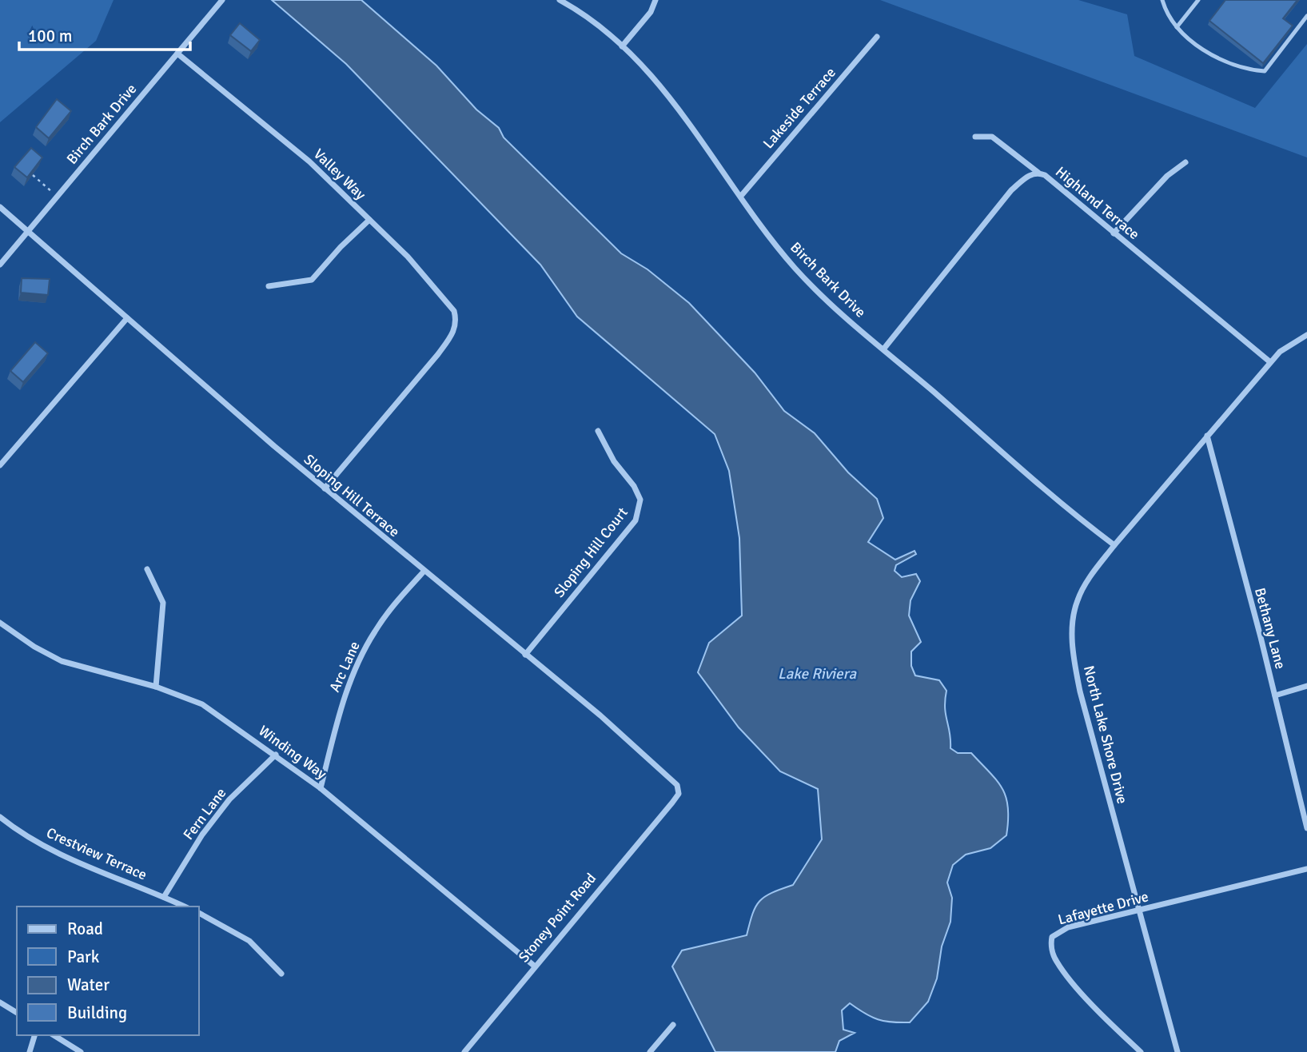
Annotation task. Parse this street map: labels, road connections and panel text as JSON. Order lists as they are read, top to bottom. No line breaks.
{"streets":{"street":["Lakeside Terrace","Birch Bark Drive","Valley Way","Highland Terrace","Sloping Hill Terrace","Sloping Hill Court","Bethany Lane","Arc Lane","North Lake Shore Drive","Winding Way","Fern Lane","Crestview Terrace","Lafayette Drive","Stoney Point Road"]},"crossings":[["Lakeside Terrace","Birch Bark Drive"],["Birch Bark Drive","Valley Way"],["Birch Bark Drive","Highland Terrace"],["Birch Bark Drive","Sloping Hill Terrace"],["Birch Bark Drive","North Lake Shore Drive"],["Valley Way","Sloping Hill Terrace"],["Highland Terrace","North Lake Shore Drive"],["Sloping Hill Terrace","Sloping Hill Court"],["Sloping Hill Terrace","Arc Lane"],["Sloping Hill Terrace","Stoney Point Road"],["Bethany Lane","North Lake Shore Drive"],["Arc Lane","Winding Way"],["North Lake Shore Drive","Lafayette Drive"],["Winding Way","Fern Lane"],["Winding Way","Stoney Point Road"],["Fern Lane","Crestview Terrace"]],"water":["Lake Riviera"],"legend":["Road","Park","Water","Building"],"scale_bar":"100 m"}
